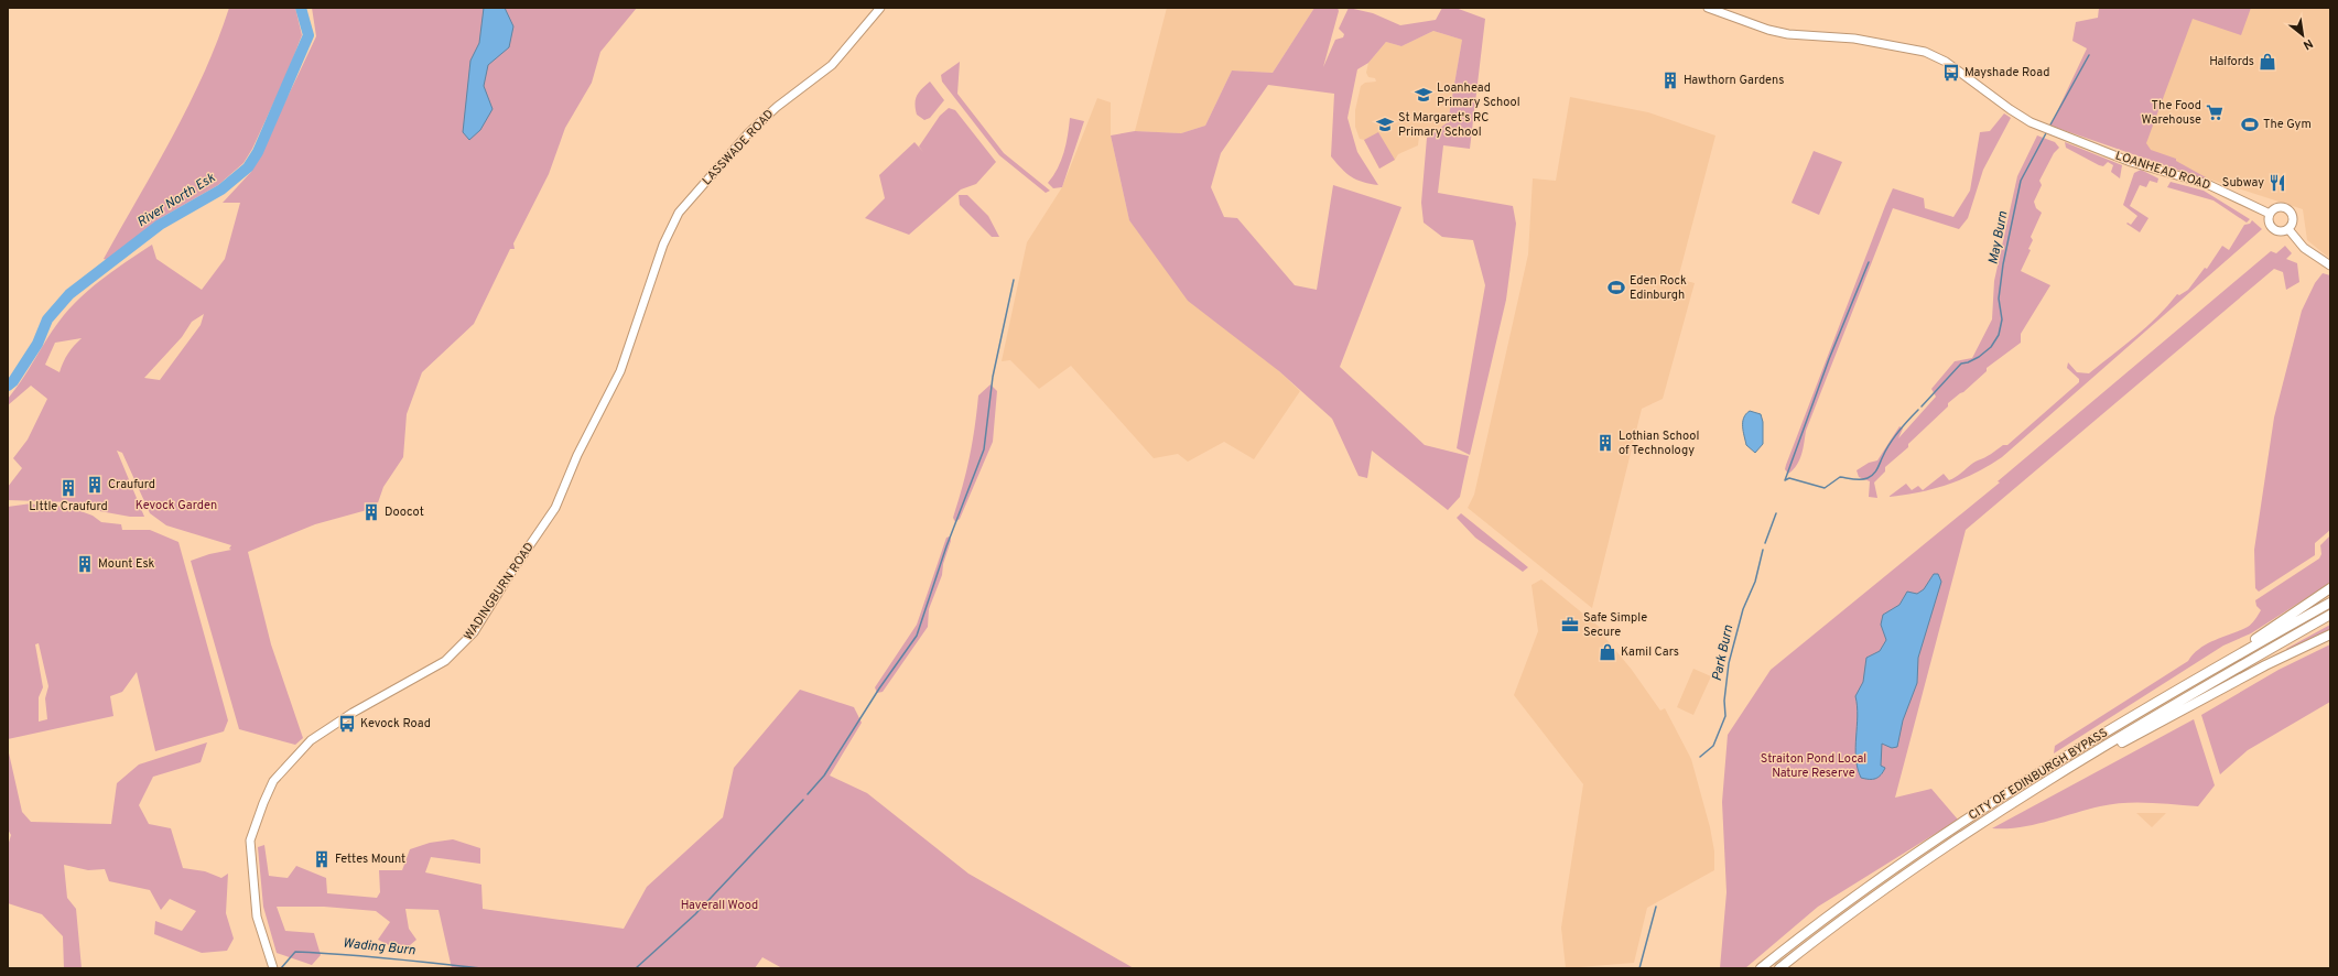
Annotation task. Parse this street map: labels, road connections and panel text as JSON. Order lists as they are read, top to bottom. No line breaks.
{"streets":{"highway":["CITY OF EDINBURGH BYPASS"],"main road":["LASSWADE ROAD","LOANHEAD ROAD","WADINGBURN ROAD"]},"crossings":[["LASSWADE ROAD","WADINGBURN ROAD"]],"water":["River North Esk","May Burn","Park Burn","Wading Burn"],"parks":["Kevock Garden","Straiton Pond Local Nature Reserve","Haverall Wood"],"places":{"shop":["Halfords","Kamil Cars"],"bus stop":["Mayshade Road","Kevock Road"],"building":["Hawthorn Gardens","Lothian School of Technology","Craufurd","LIttle Craufurd","Doocot","Mount Esk","Fettes Mount"],"school or university":["Loanhead Primary School","St Margaret's RC Primary School"],"supermarket":["The Food Warehouse"],"sports":["The Gym","Eden Rock Edinburgh"],"restaurant":["Subway"],"office":["Safe Simple Secure"]},"north":"bottom right"}
